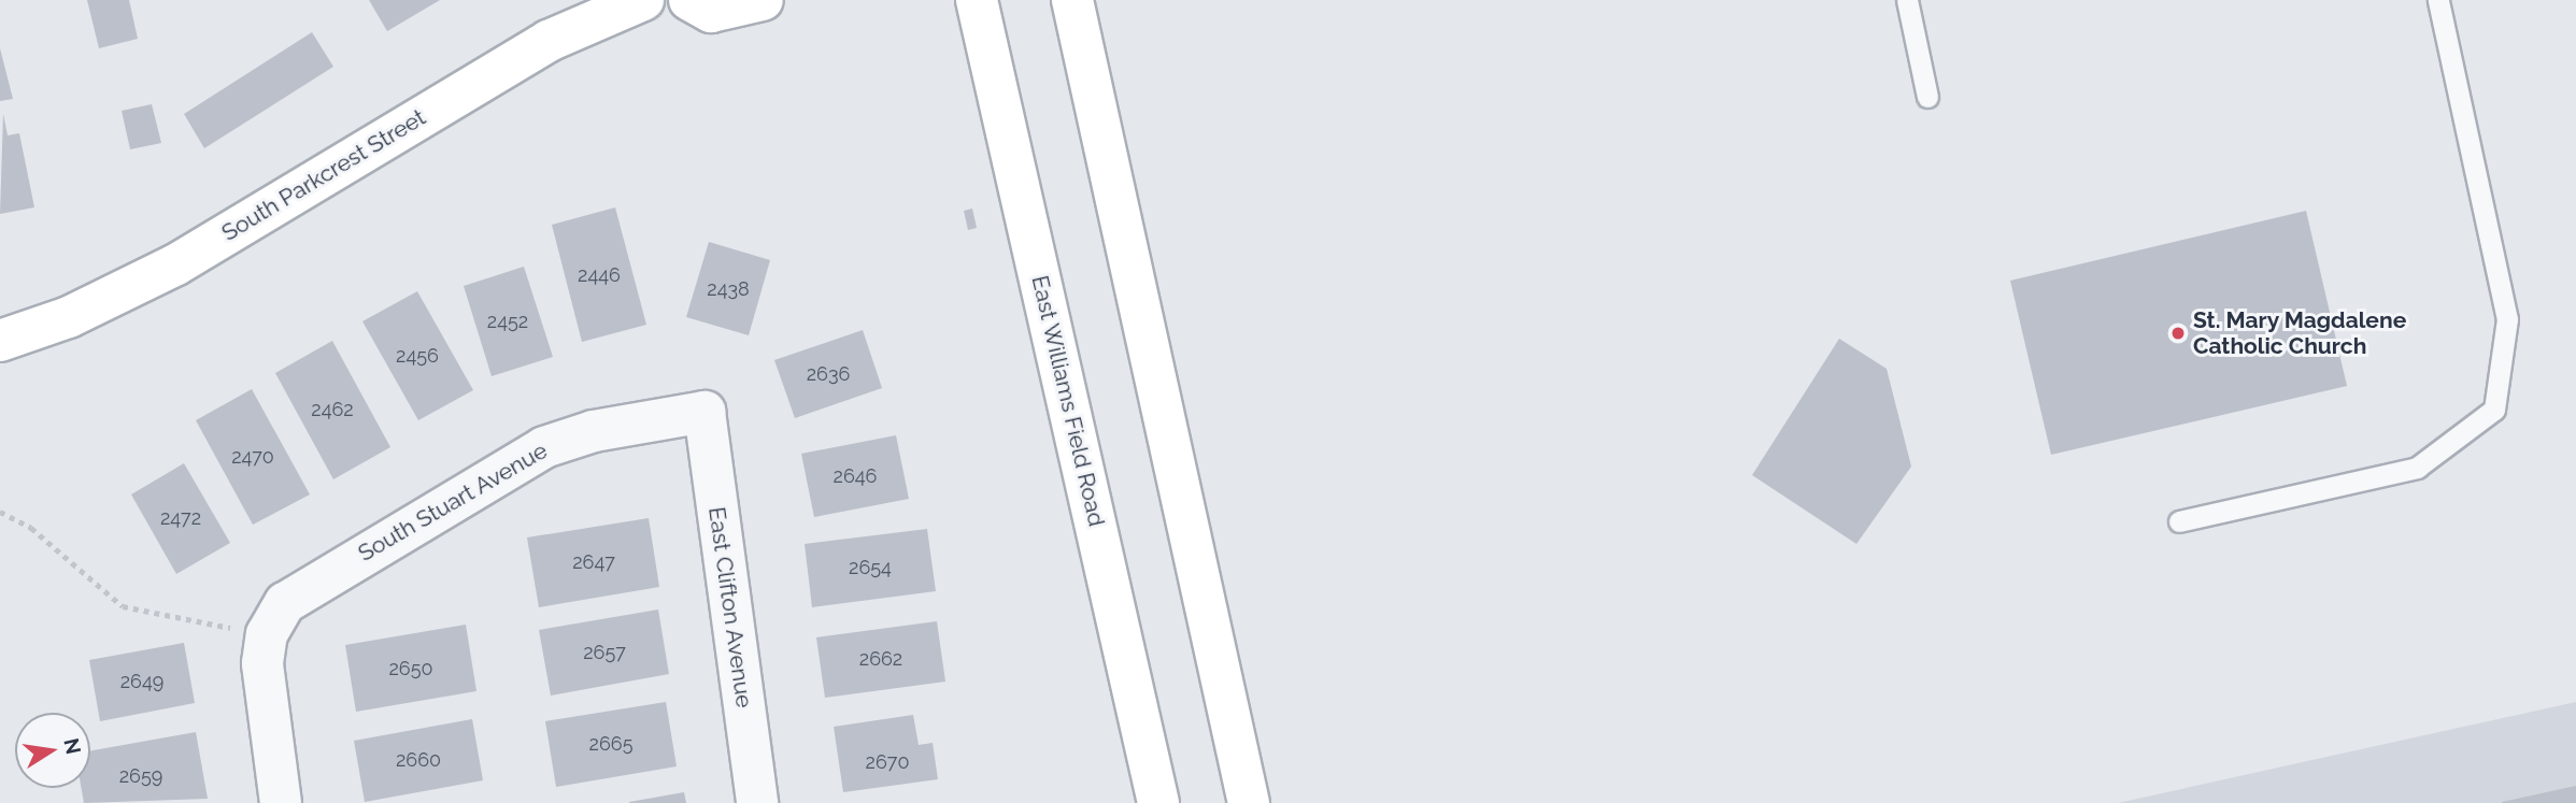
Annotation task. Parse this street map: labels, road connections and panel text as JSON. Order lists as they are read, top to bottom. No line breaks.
{"streets":{"main road":["South Parkcrest Street","East Williams Field Road"],"street":["South Stuart Avenue","East Clifton Avenue"]},"crossings":[["South Stuart Avenue","East Clifton Avenue"]],"places":["St. Mary Magdalene Catholic Church"],"house_numbers":["2446","2438","2452","2456","2636","2462","2470","2646","2472","2647","2654","2657","2662","2650","2649","2665","2660","2670","2659"],"north":"right"}
